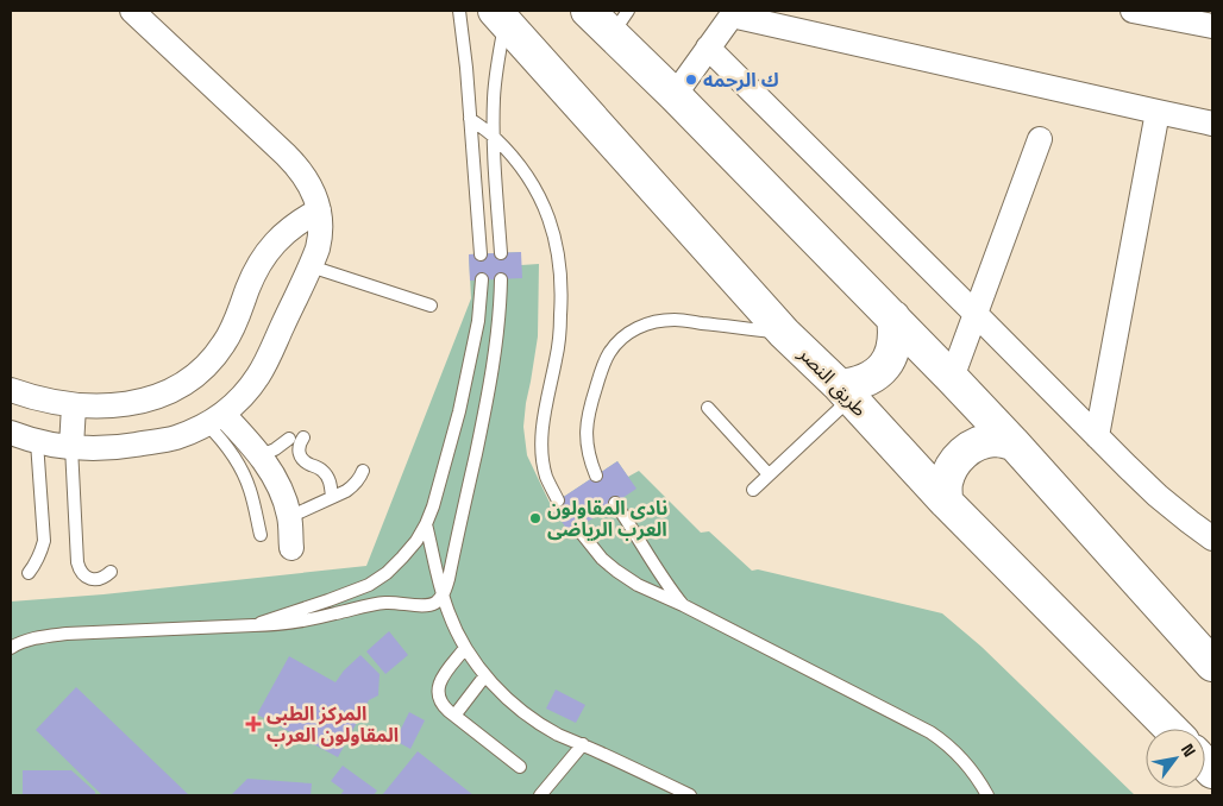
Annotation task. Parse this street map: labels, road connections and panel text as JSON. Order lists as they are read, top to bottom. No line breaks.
{"streets":{"highway":["طريق النصر"]},"places":{"other":["ك الرحمه","نادى المقاولون العرب الرياضى"],"health":["المركز الطبى المقاولون العرب"]},"north":"top right"}
